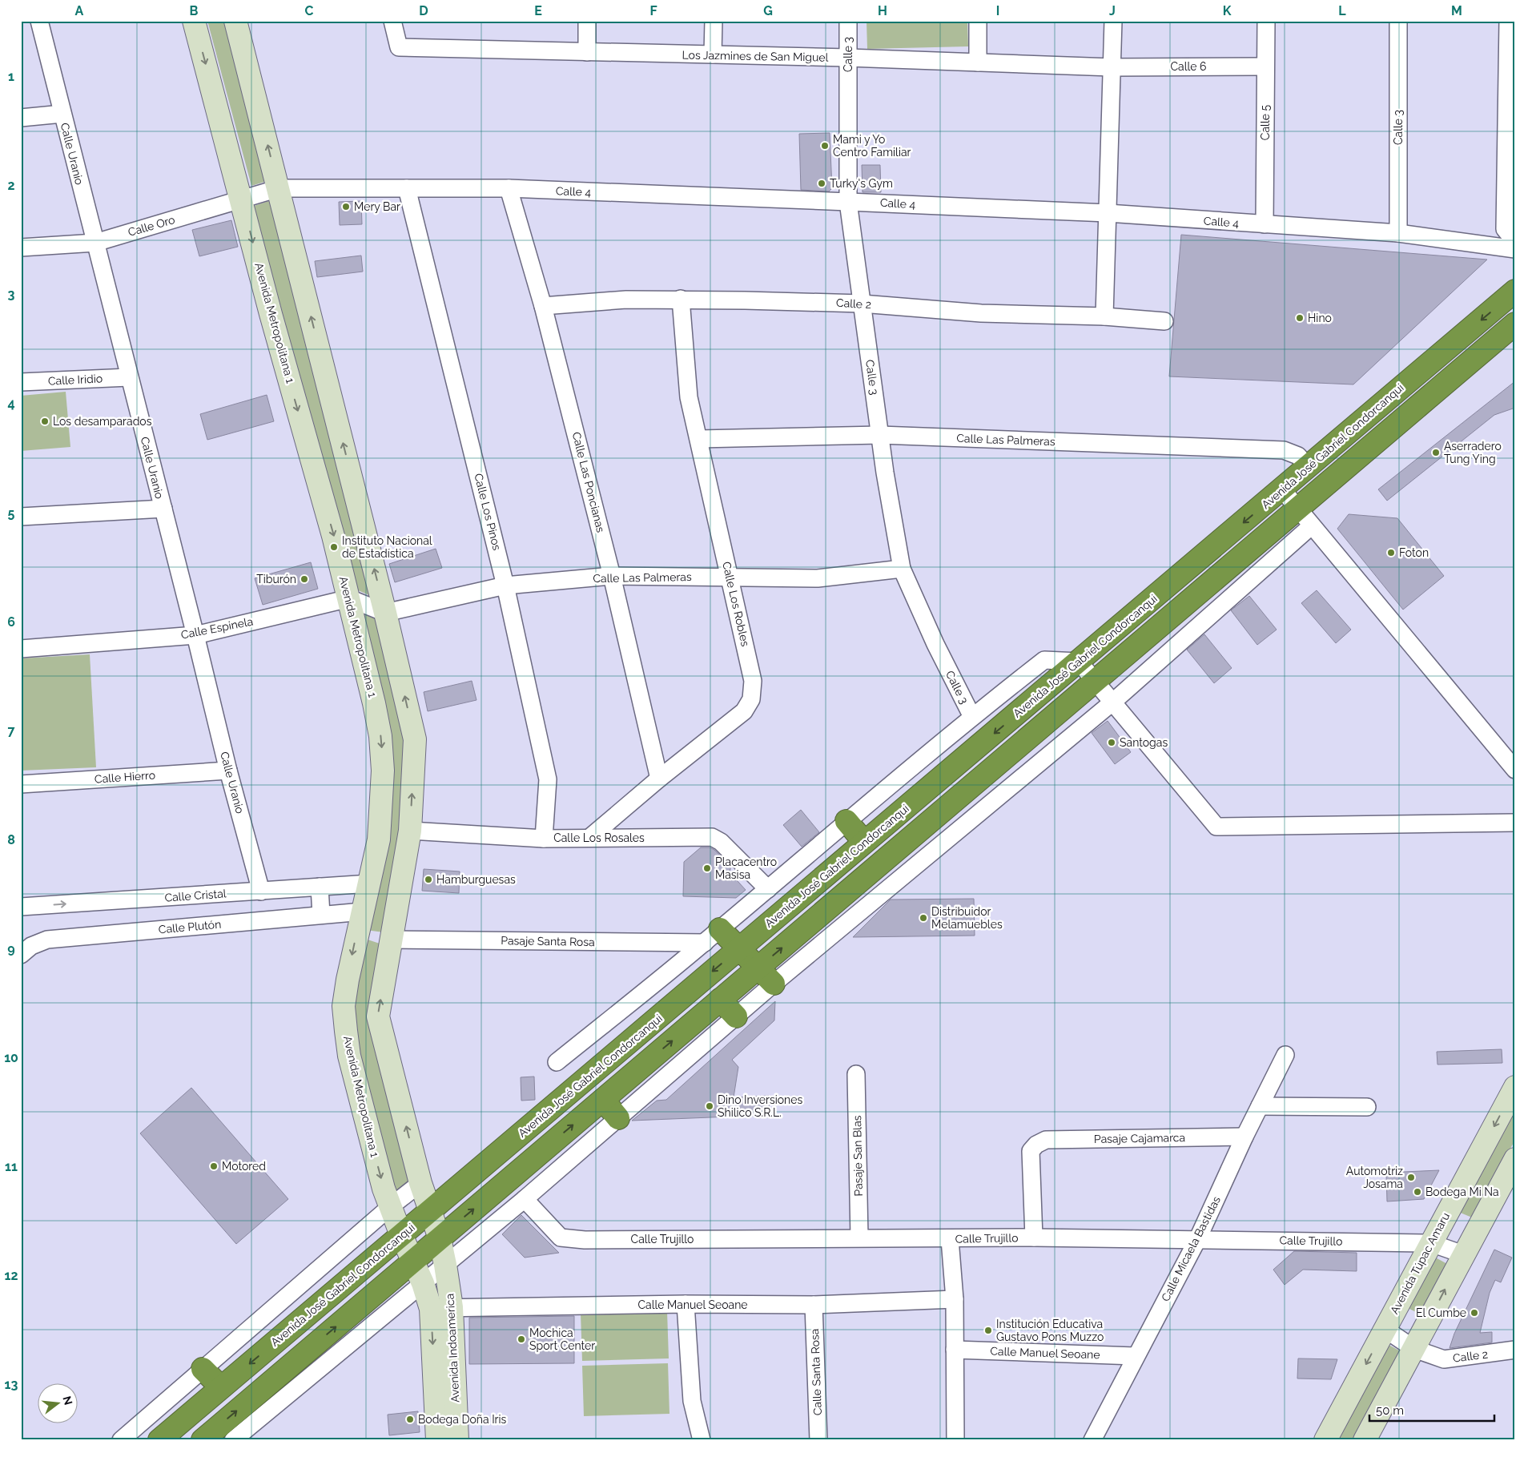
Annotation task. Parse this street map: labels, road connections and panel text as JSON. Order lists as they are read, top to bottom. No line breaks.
{"streets":{"highway":["Avenida José Gabriel Condorcanqui"],"main road":["Avenida Metropolitana 1","Avenida Túpac Amaru","Avenida Indoamerica"],"street":["Calle 3","Los Jazmines de San Miguel","Calle 6","Calle 5","Calle Uranio","Calle 4","Calle Oro","Calle 2","Calle Iridio","Calle Las Palmeras","Calle Las Poncianas","Calle Los Pinos","Calle Los Robles","Calle Espinela","Calle Hierro","Calle Los Rosales","Calle Cristal","Calle Plutón","Pasaje Santa Rosa","Pasaje Cajamarca","Pasaje San Blas","Calle Trujillo","Calle Micaela Bastidas","Calle Manuel Seoane","Calle Santa Rosa"]},"crossings":[["Calle 3","Los Jazmines de San Miguel"],["Calle 3","Calle 4"],["Calle 3","Calle 2"],["Calle 3","Calle Las Palmeras"],["Los Jazmines de San Miguel","Calle 6"],["Calle 6","Calle 5"],["Calle 5","Calle 4"],["Calle Uranio","Calle Oro"],["Calle Uranio","Calle Iridio"],["Calle Uranio","Calle Espinela"],["Calle Uranio","Calle Hierro"],["Calle Uranio","Calle Cristal"],["Calle 4","Calle Oro"],["Calle 4","Calle Las Poncianas"],["Calle 4","Calle Los Pinos"],["Calle Oro","Avenida Metropolitana 1"],["Calle 2","Calle Las Poncianas"],["Calle 2","Calle Los Robles"],["Calle 2","Avenida Túpac Amaru"],["Avenida Metropolitana 1","Avenida José Gabriel Condorcanqui"],["Avenida Metropolitana 1","Calle Espinela"],["Avenida Metropolitana 1","Calle Cristal"],["Avenida Metropolitana 1","Calle Plutón"],["Avenida Metropolitana 1","Avenida Indoamerica"],["Calle Las Palmeras","Avenida José Gabriel Condorcanqui"],["Calle Las Palmeras","Calle Las Poncianas"],["Calle Las Palmeras","Calle Los Pinos"],["Calle Las Palmeras","Calle Los Robles"],["Avenida José Gabriel Condorcanqui","Avenida Indoamerica"],["Calle Las Poncianas","Calle Los Robles"],["Calle Los Pinos","Calle Los Rosales"],["Calle Los Robles","Calle Los Rosales"],["Pasaje Cajamarca","Calle Trujillo"],["Pasaje Cajamarca","Calle Micaela Bastidas"],["Pasaje San Blas","Calle Trujillo"],["Calle Trujillo","Calle Micaela Bastidas"],["Calle Trujillo","Avenida Túpac Amaru"],["Calle Micaela Bastidas","Calle Manuel Seoane"],["Calle Manuel Seoane","Avenida Indoamerica"],["Calle Manuel Seoane","Calle Santa Rosa"]],"one_way":["Calle Cristal"],"places":["Mami y Yo Centro Familiar","Turky's Gym","Mery Bar","Hino","Los desamparados","Aserradero Tung Ying","Instituto Nacional de Estadística","Foton","Tiburón","Santogas","Placacentro Masisa","Hamburguesas","Distribuidor Melamuebles","Dino Inversiones Shilico S.R.L.","Motored","Automotriz Josama","Bodega Mi Na","El Cumbe","Institución Educativa Gustavo Pons Muzzo","Mochica Sport Center","Bodega Doña Iris"],"scale_bar":"50 m","north":"right","grid":{"columns":["A","B","C","D","E","F","G","H","I","J","K","L","M"],"rows":["1","2","3","4","5","6","7","8","9","10","11","12","13"]}}
